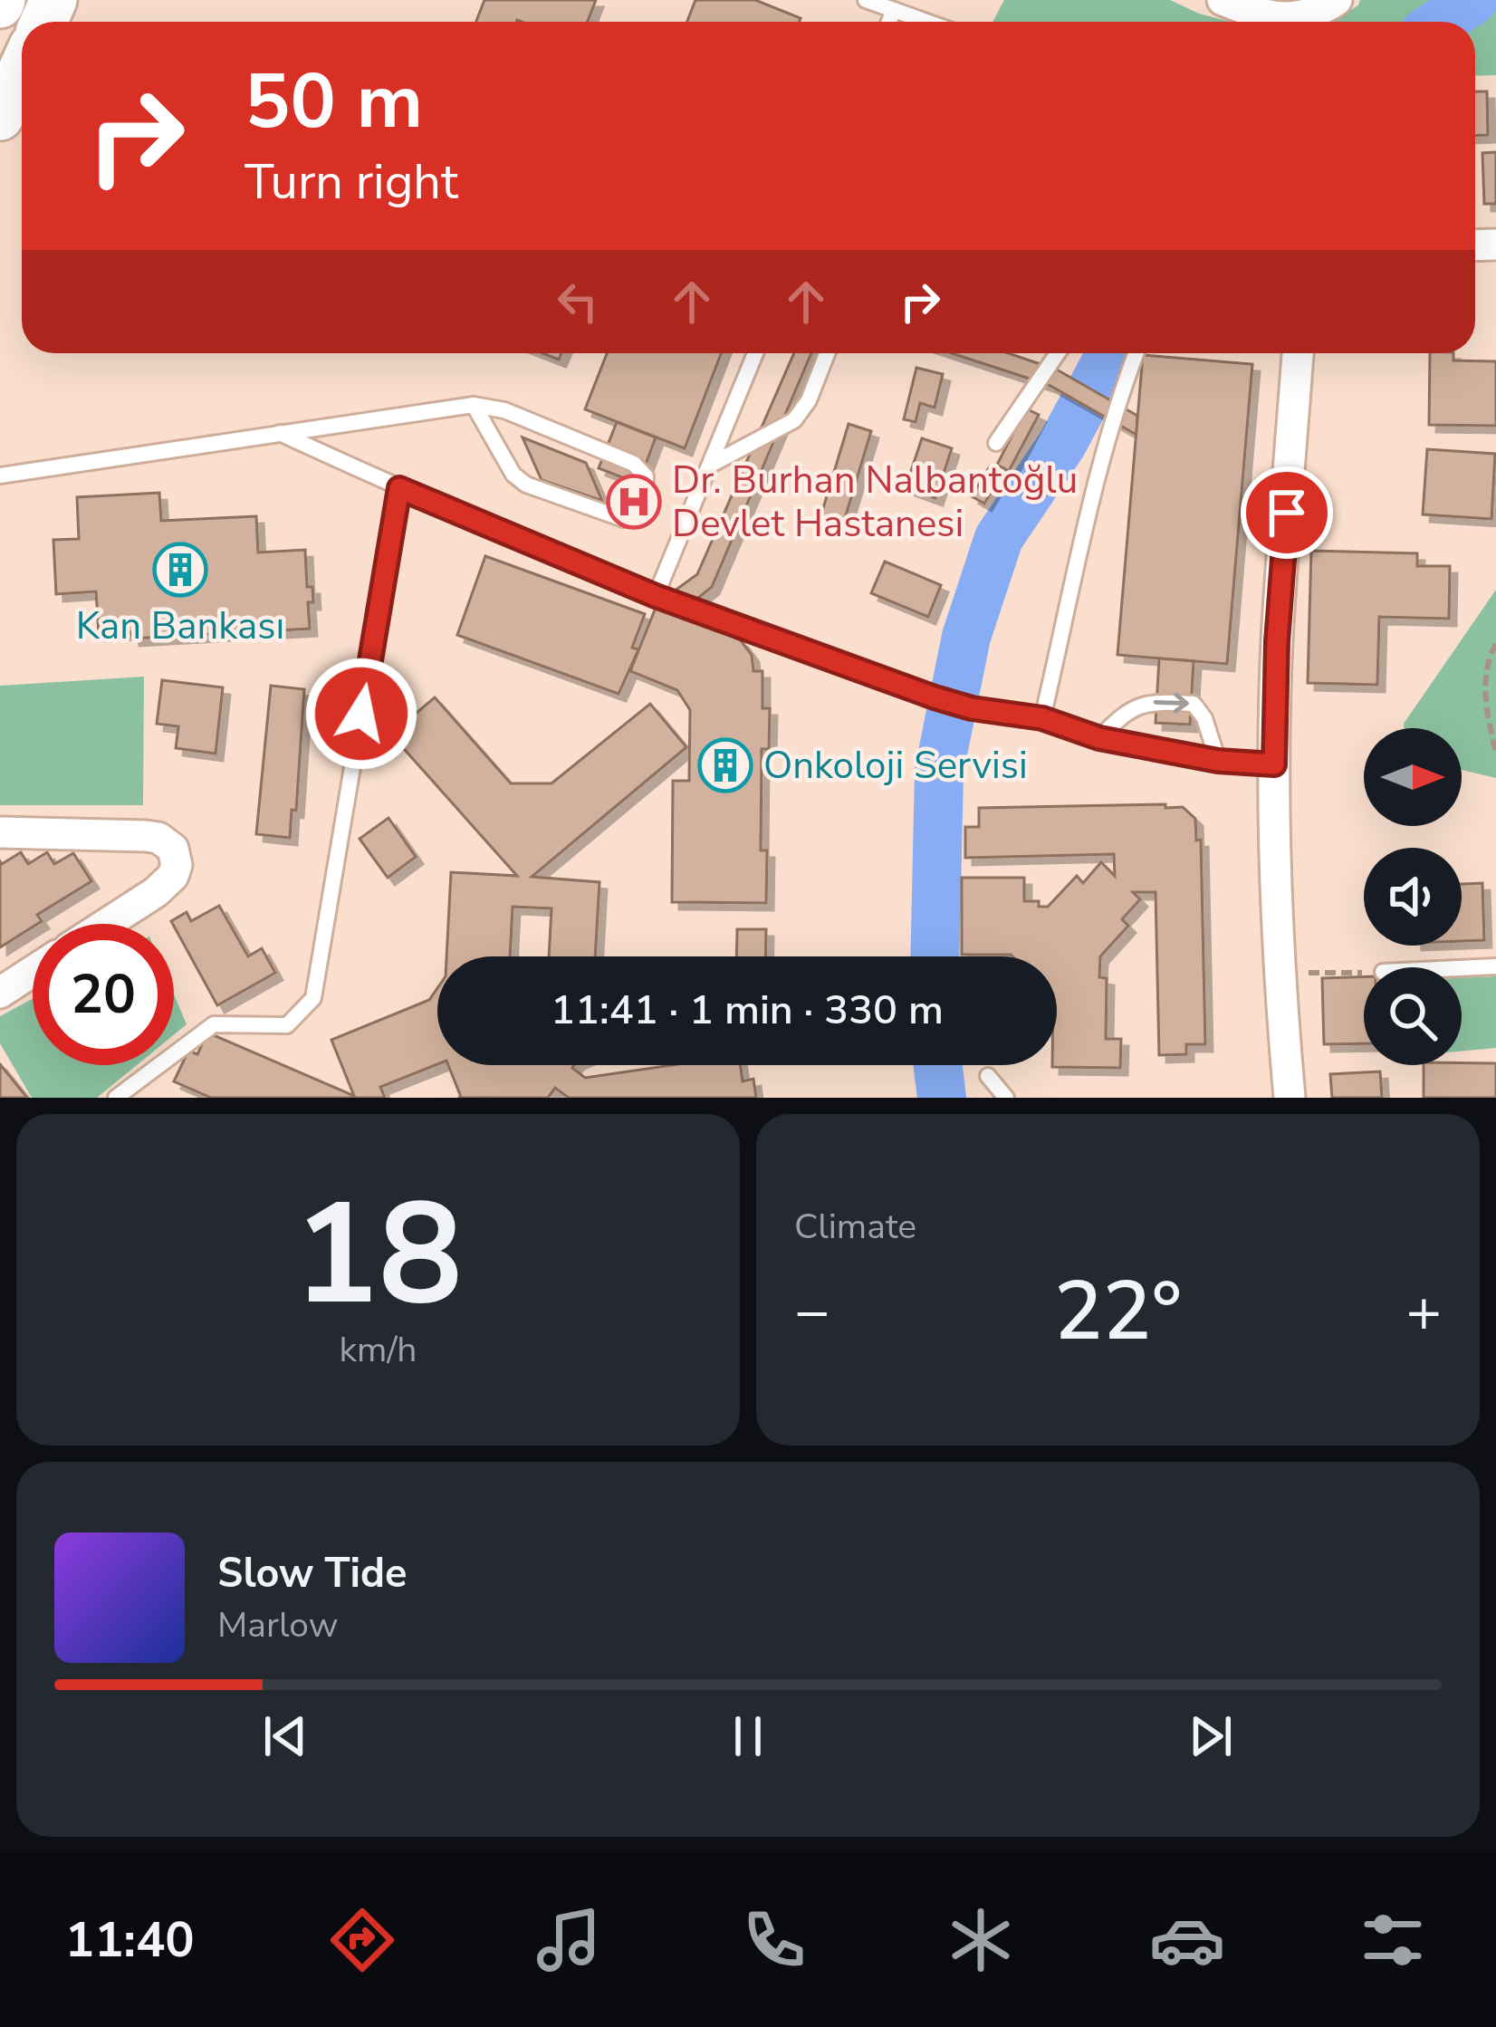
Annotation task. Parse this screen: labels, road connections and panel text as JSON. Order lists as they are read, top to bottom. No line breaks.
{"places":{"hospital":["Dr. Burhan Nalbantoğlu Devlet Hastanesi"],"building":["Kan Bankası","Onkoloji Servisi"]},"north":"right","page":{"turn":["50 m","Turn right"],"limit":"20","trip":"11:41 · 1 min · 330 m","tile":[["18","km/h"],"Climate"],"heat":["−","22°","+"],"song":["Slow Tide","Marlow"],"tabs":"11:40"}}
